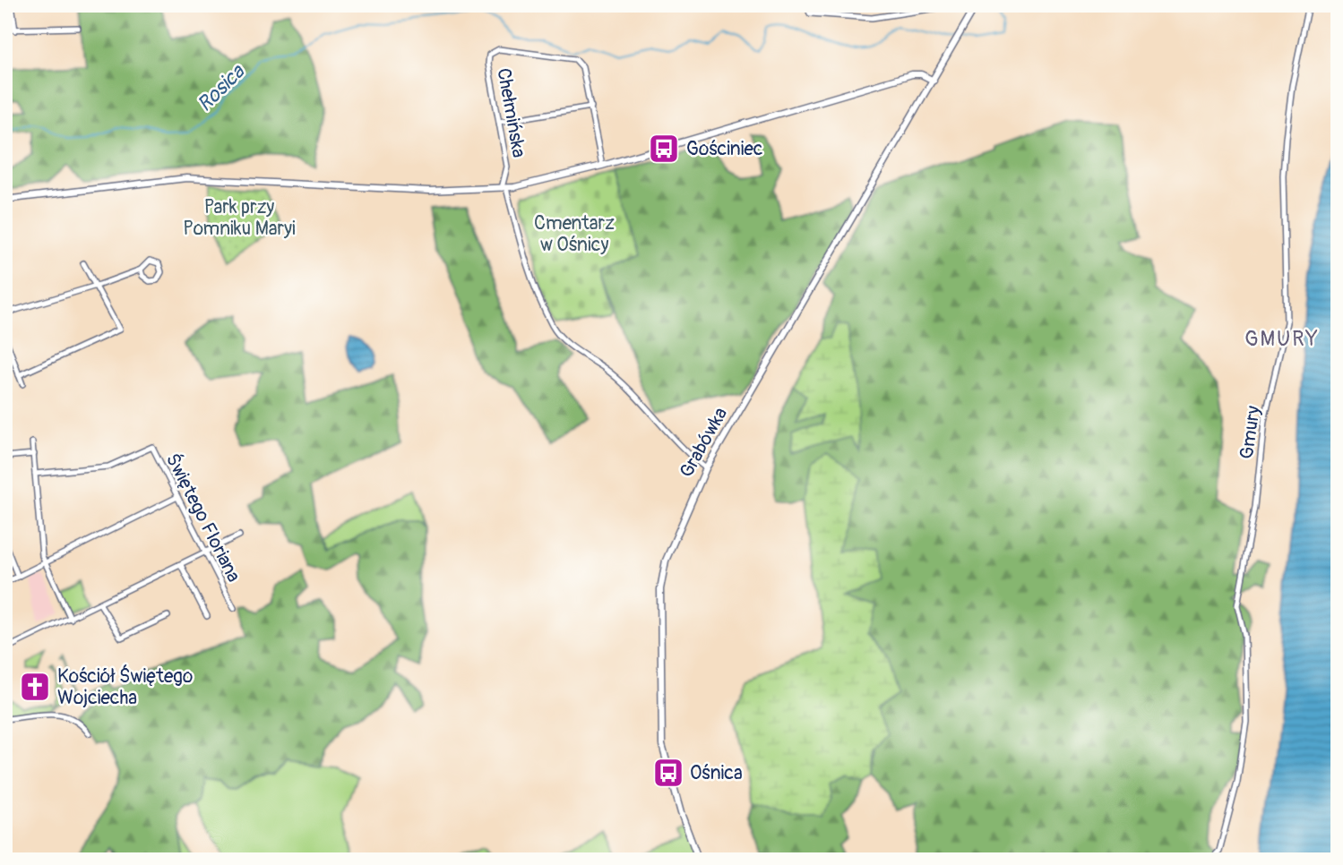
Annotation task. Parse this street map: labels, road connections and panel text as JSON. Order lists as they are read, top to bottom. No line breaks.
{"streets":{"street":["Chełmińska","Gmury","Grabówka","Świętego Floriana"]},"districts":["GMURY"],"water":["Rosica"],"parks":["Park przy Pomniku Maryi","Cmentarz w Ośnicy"],"places":{"bus stop":["Gościniec","Ośnica"],"church":["Kościół Świętego Wojciecha"]}}
